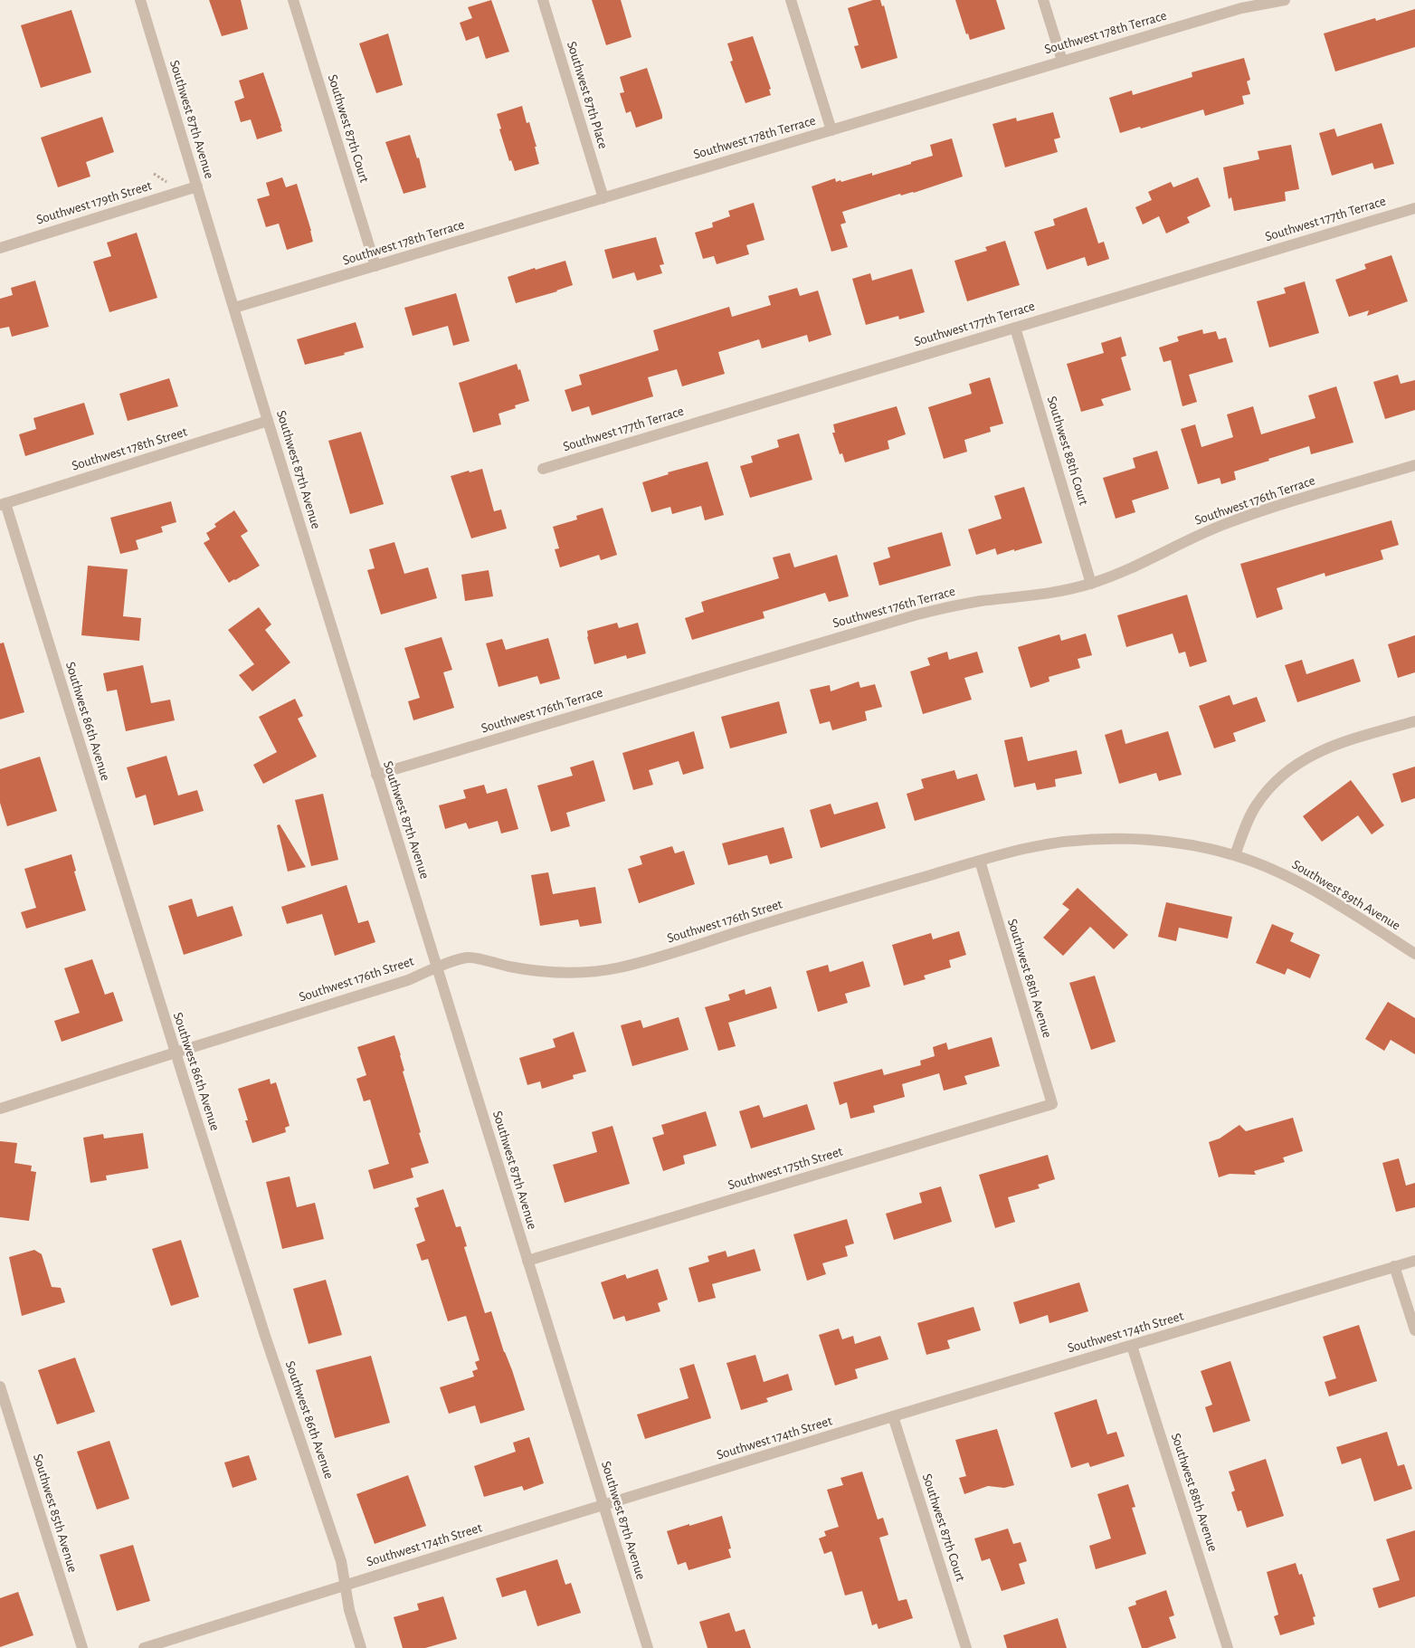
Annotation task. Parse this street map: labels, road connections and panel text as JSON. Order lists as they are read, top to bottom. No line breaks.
{"streets":{"street":["Southwest 178th Terrace","Southwest 87th Place","Southwest 87th Avenue","Southwest 87th Court","Southwest 179th Street","Southwest 177th Terrace","Southwest 178th Street","Southwest 88th Court","Southwest 176th Terrace","Southwest 86th Avenue","Southwest 89th Avenue","Southwest 176th Street","Southwest 88th Avenue","Southwest 175th Street","Southwest 174th Street","Southwest 85th Avenue"]},"crossings":[["Southwest 178th Terrace","Southwest 87th Place"],["Southwest 178th Terrace","Southwest 87th Avenue"],["Southwest 178th Terrace","Southwest 87th Court"],["Southwest 87th Avenue","Southwest 179th Street"],["Southwest 87th Avenue","Southwest 178th Street"],["Southwest 87th Avenue","Southwest 176th Terrace"],["Southwest 87th Avenue","Southwest 176th Street"],["Southwest 87th Avenue","Southwest 175th Street"],["Southwest 87th Avenue","Southwest 174th Street"],["Southwest 87th Court","Southwest 174th Street"],["Southwest 177th Terrace","Southwest 88th Court"],["Southwest 178th Street","Southwest 86th Avenue"],["Southwest 88th Court","Southwest 176th Terrace"],["Southwest 86th Avenue","Southwest 176th Street"],["Southwest 86th Avenue","Southwest 174th Street"],["Southwest 89th Avenue","Southwest 176th Street"],["Southwest 176th Street","Southwest 88th Avenue"],["Southwest 88th Avenue","Southwest 175th Street"],["Southwest 88th Avenue","Southwest 174th Street"]]}
